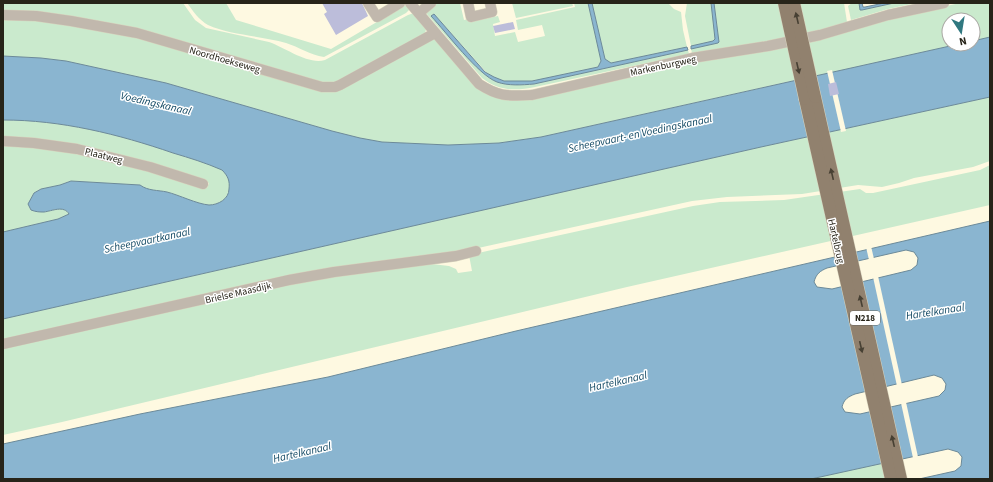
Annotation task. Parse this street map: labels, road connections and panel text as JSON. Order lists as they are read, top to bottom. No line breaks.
{"streets":{"main road":["Hartelbrug","N218"],"street":["Noordhoekseweg","Markenburgweg","Plaatweg","Brielse Maasdijk"]},"crossings":[["Noordhoekseweg","Markenburgweg"]],"water":["Voedingskanaal","Scheepvaart- en Voedingskanaal","Scheepvaartkanaal","Hartelkanaal"],"north":"bottom"}
